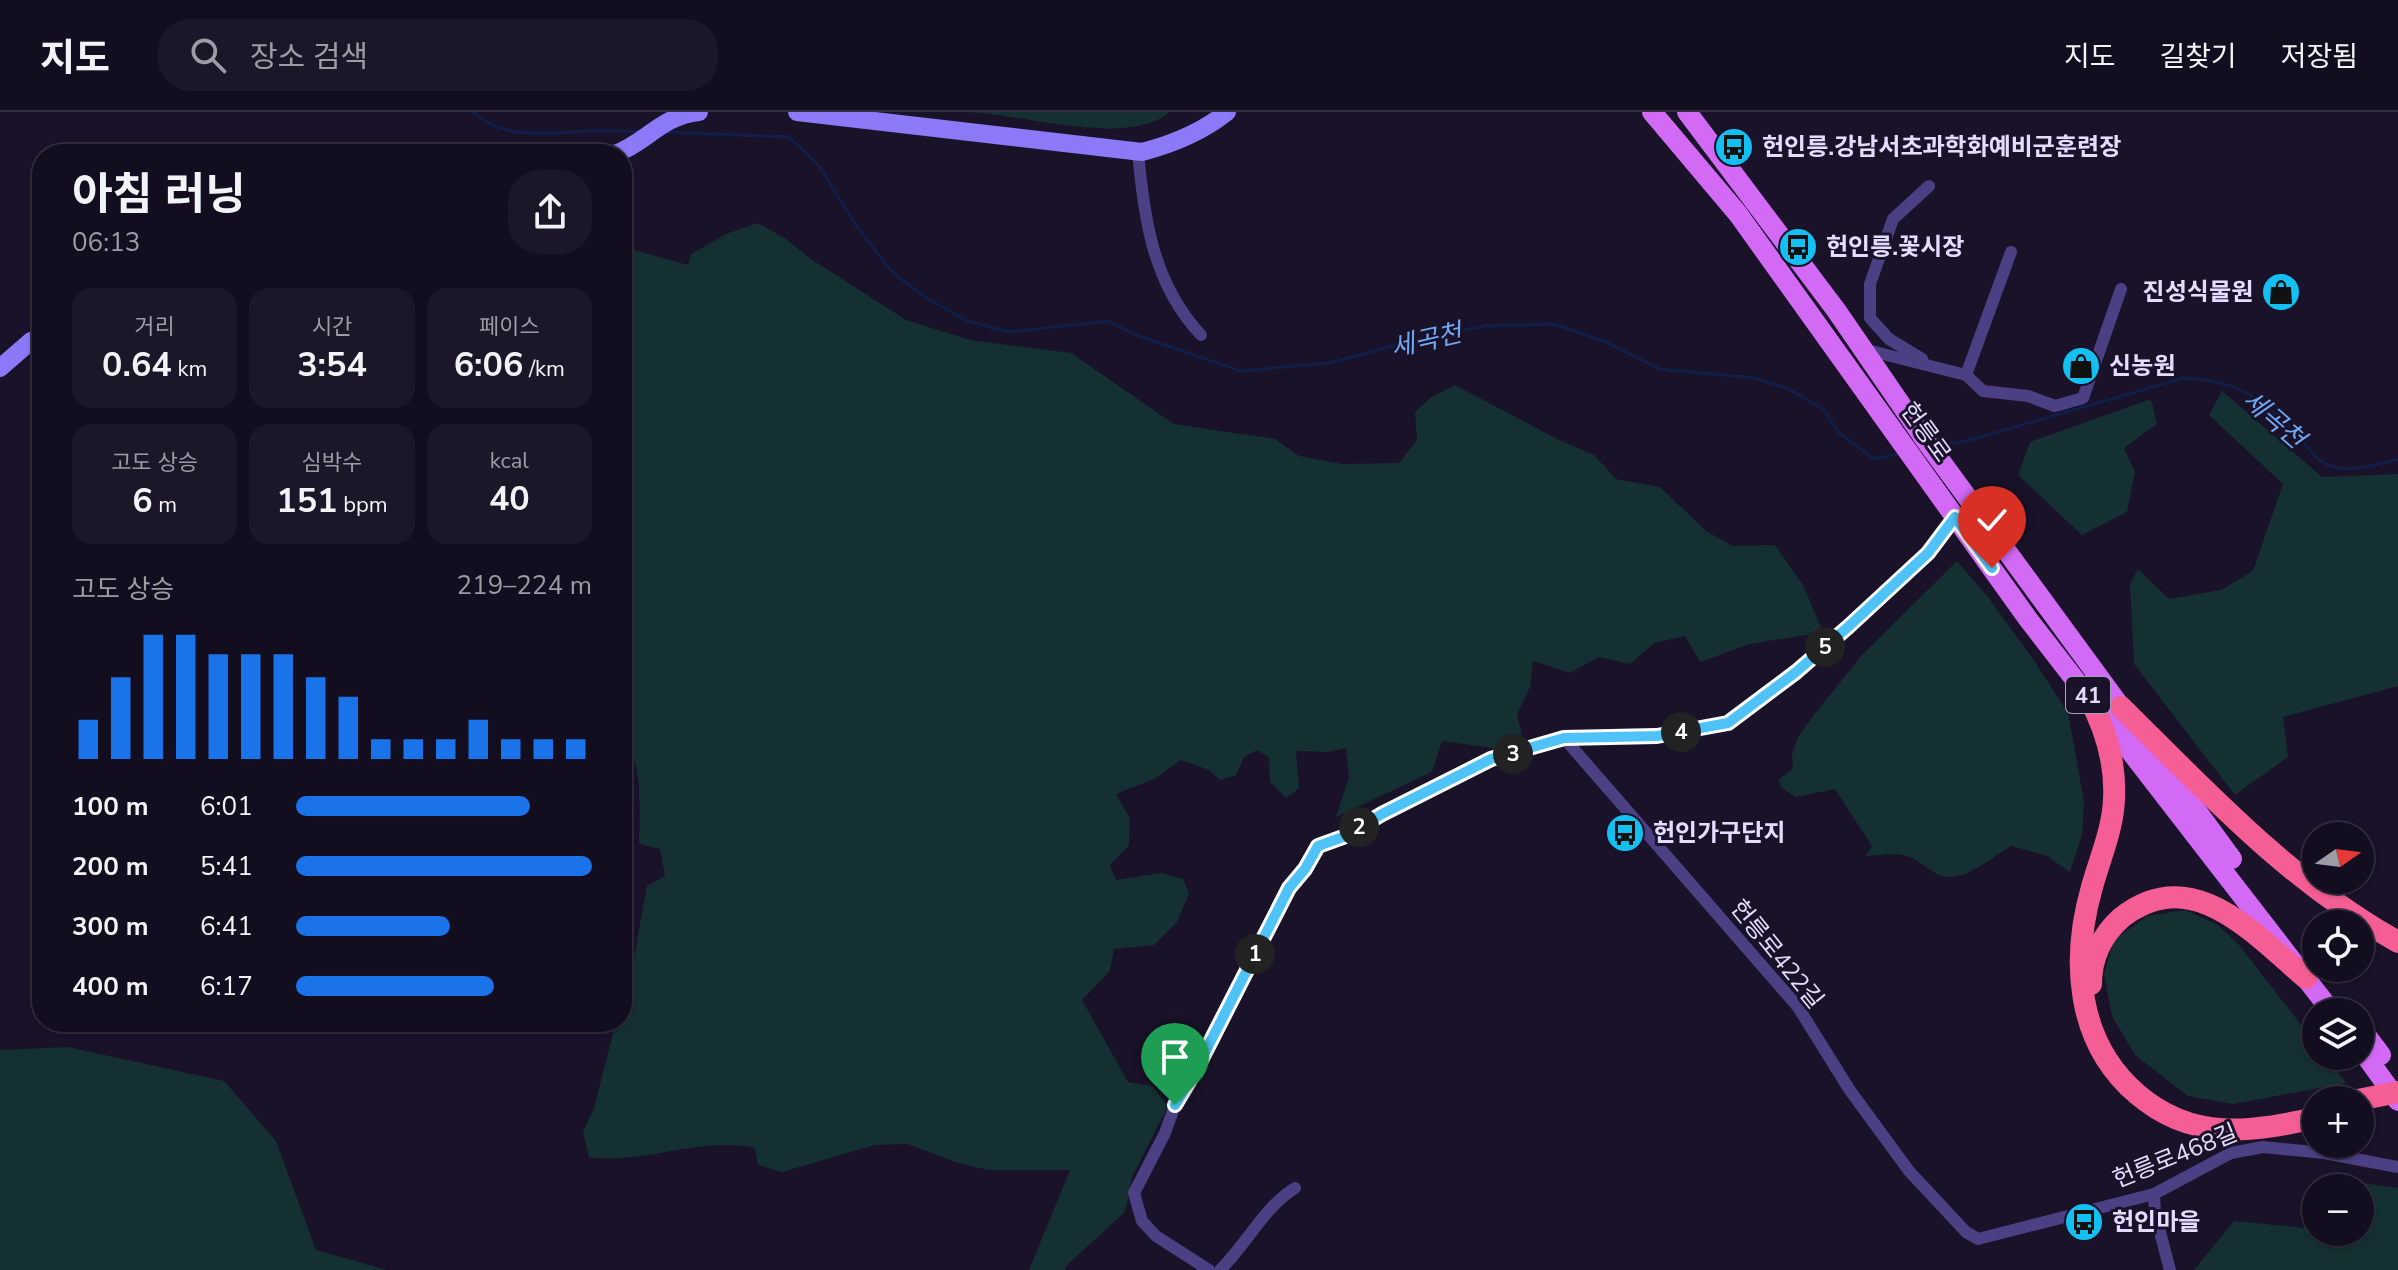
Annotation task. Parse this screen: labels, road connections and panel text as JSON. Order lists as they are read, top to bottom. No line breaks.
{"streets":{"main road":["헌릉로","41"],"street":["헌릉로422길","헌릉로468길"]},"crossings":[["헌릉로422길","헌릉로468길"]],"water":["세곡천"],"places":{"bus stop":["헌인릉.강남서초과학화예비군훈련장","헌인릉.꽃시장","헌인가구단지","헌인마을"],"shop":["진성식물원","신농원"]},"north":"right","page":{"header":"지도","search":"장소 검색","nav":["지도","길찾기","저장됨"],"heading":["아침 러닝","06:13"],"stats":[["거리","0.64 km"],["시간","3:54"],["페이스","6:06 /km"],["고도 상승","6 m"],["심박수","151 bpm"],["kcal","40"]],"chart":["고도 상승","219–224 m"],"pins":["5","4","3","2","1"],"list":[{"name":"100 m","note":"6:01"},{"name":"200 m","note":"5:41"},{"name":"300 m","note":"6:41"},{"name":"400 m","note":"6:17"}],"map_buttons":["+","−"]}}
